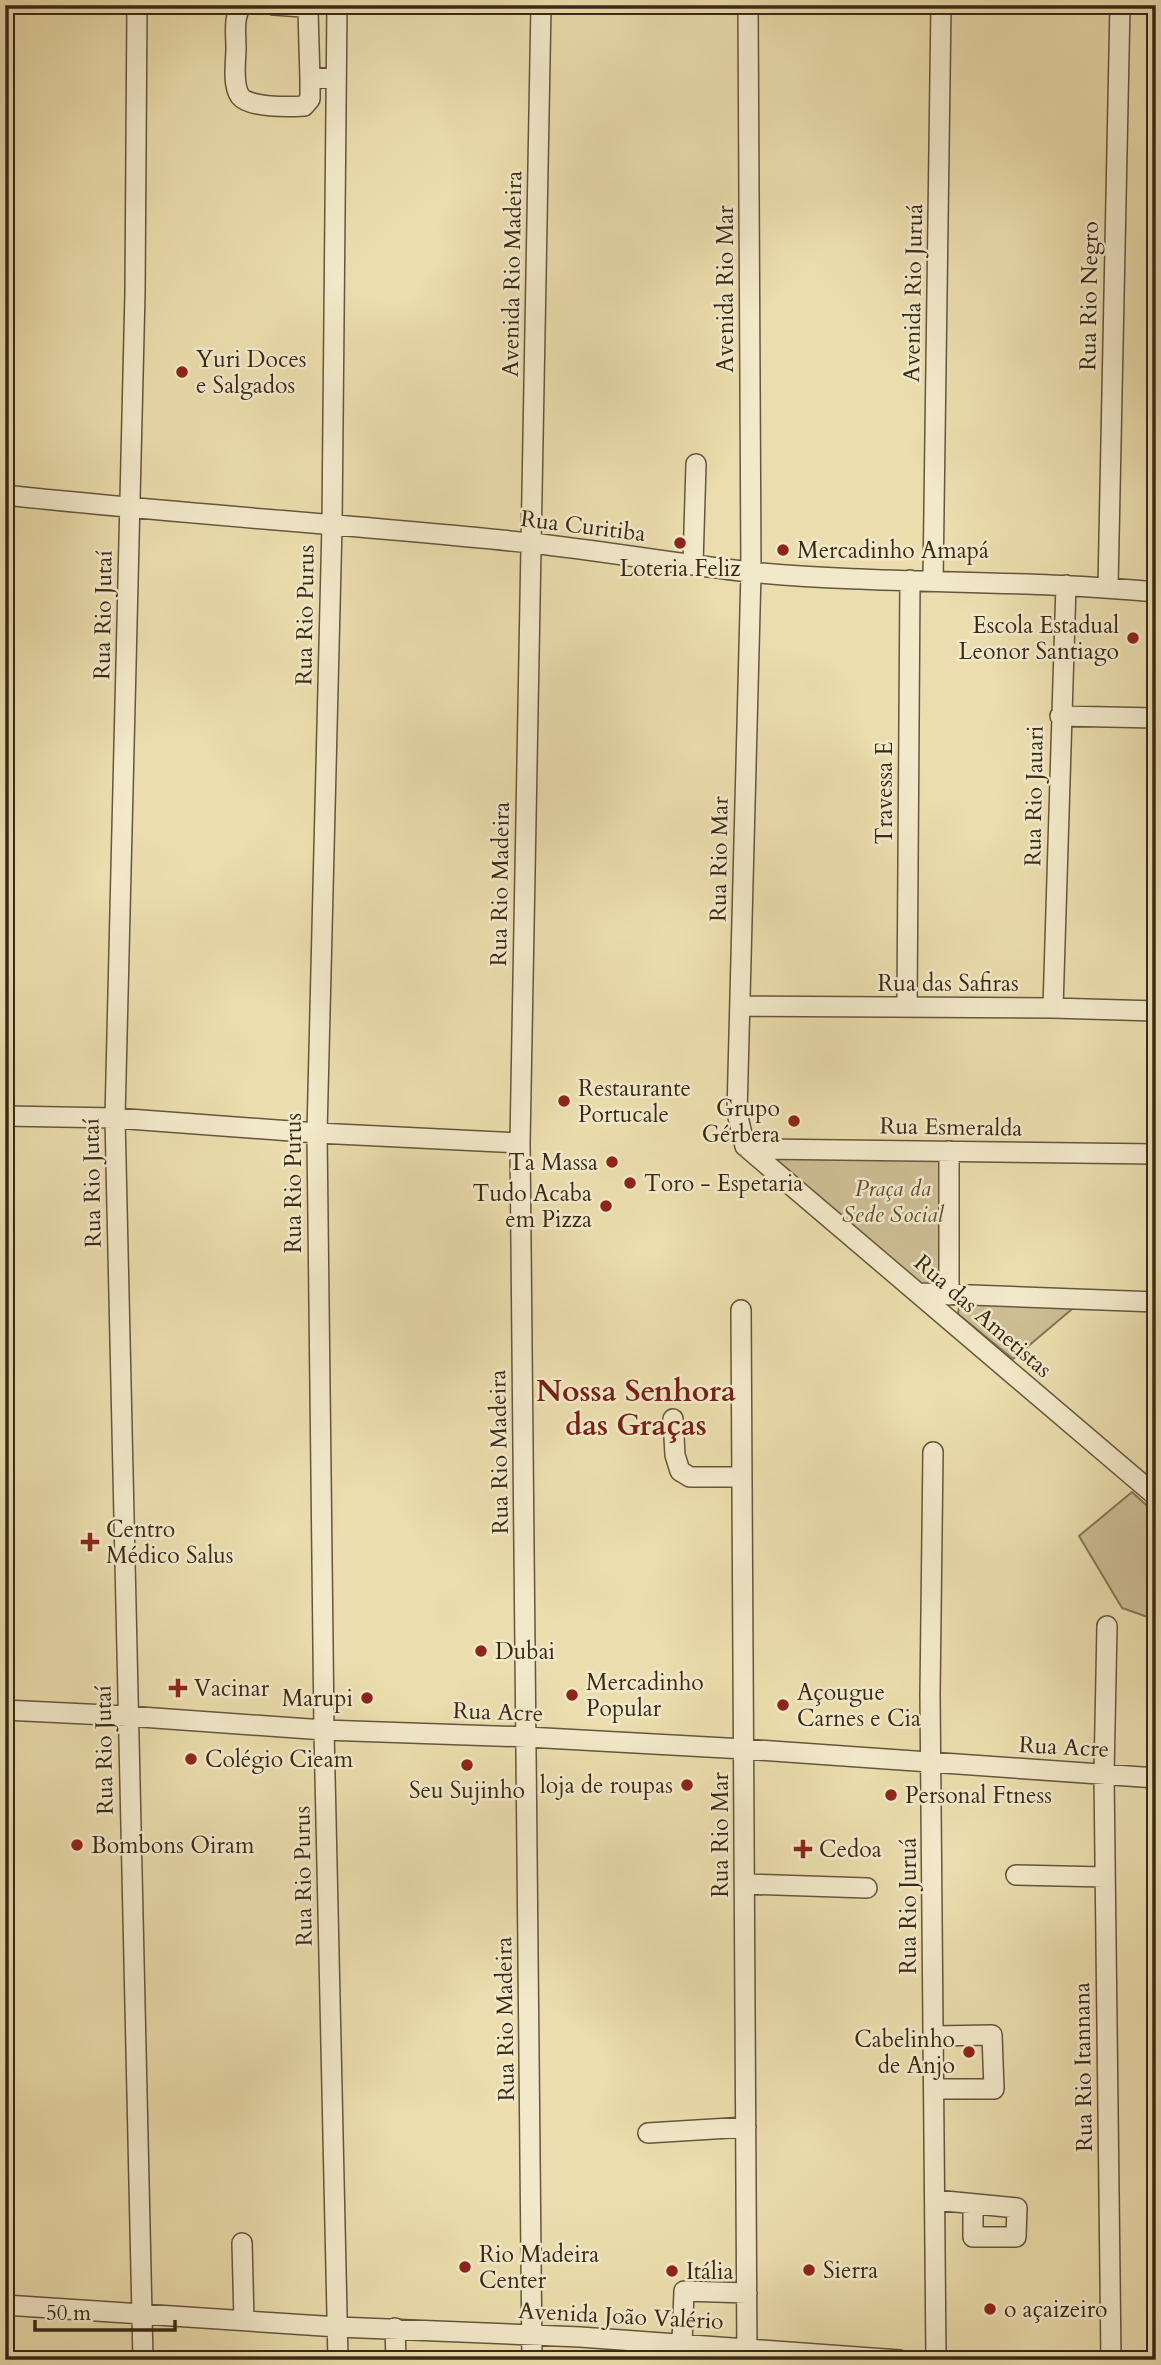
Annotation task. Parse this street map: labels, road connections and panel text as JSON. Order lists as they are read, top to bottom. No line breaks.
{"streets":{"street":["Avenida Rio Madeira","Avenida Rio Mar","Avenida Rio Juruá","Rua Rio Negro","Rua Curitiba","Rua Rio Jutaí","Rua Rio Purus","Travessa E","Rua Rio Jauari","Rua Rio Mar","Rua Rio Madeira","Rua das Safiras","Rua Esmeralda","Rua das Ametistas","Rua Acre","Rua Rio Juruá","Rua Rio Itannana","Avenida João Valério"]},"crossings":[["Avenida Rio Madeira","Rua Curitiba"],["Avenida Rio Madeira","Rua Rio Madeira"],["Avenida Rio Mar","Rua Curitiba"],["Avenida Rio Mar","Rua Rio Mar"],["Avenida Rio Juruá","Rua Curitiba"],["Rua Rio Negro","Rua Curitiba"],["Rua Curitiba","Rua Rio Jutaí"],["Rua Curitiba","Rua Rio Purus"],["Rua Curitiba","Travessa E"],["Rua Curitiba","Rua Rio Jauari"],["Rua Curitiba","Rua Rio Mar"],["Rua Curitiba","Rua Rio Madeira"],["Rua Rio Jutaí","Rua Acre"],["Rua Rio Jutaí","Avenida João Valério"],["Rua Rio Purus","Rua Acre"],["Rua Rio Purus","Avenida João Valério"],["Travessa E","Rua das Safiras"],["Rua Rio Jauari","Rua das Safiras"],["Rua Rio Mar","Rua das Safiras"],["Rua Rio Mar","Rua Esmeralda"],["Rua Rio Mar","Rua das Ametistas"],["Rua Rio Mar","Rua Acre"],["Rua Rio Mar","Avenida João Valério"],["Rua Rio Madeira","Rua Acre"],["Rua Rio Madeira","Avenida João Valério"],["Rua Esmeralda","Rua das Ametistas"],["Rua Acre","Rua Rio Juruá"],["Rua Acre","Rua Rio Itannana"]],"districts":["Nossa Senhora das Graças"],"parks":["Praça da Sede Social"],"places":{"other":["Yuri Doces e Salgados","Loteria Feliz","Mercadinho Amapá","Escola Estadual Leonor Santiago","Restaurante Portucale","Grupo Gérbera","Ta Massa","Toro - Espetaria","Tudo Acaba em Pizza","Dubai","Mercadinho Popular","Marupi","Açougue Carnes e Cia","Colégio Cieam","Seu Sujinho","loja de roupas","Personal Ftness","Bombons Oiram","Cabelinho de Anjo","Rio Madeira Center","Sierra","Itália","o açaizeiro"],"health":["Centro Médico Salus","Vacinar","Cedoa"]},"scale_bar":"50 m"}
